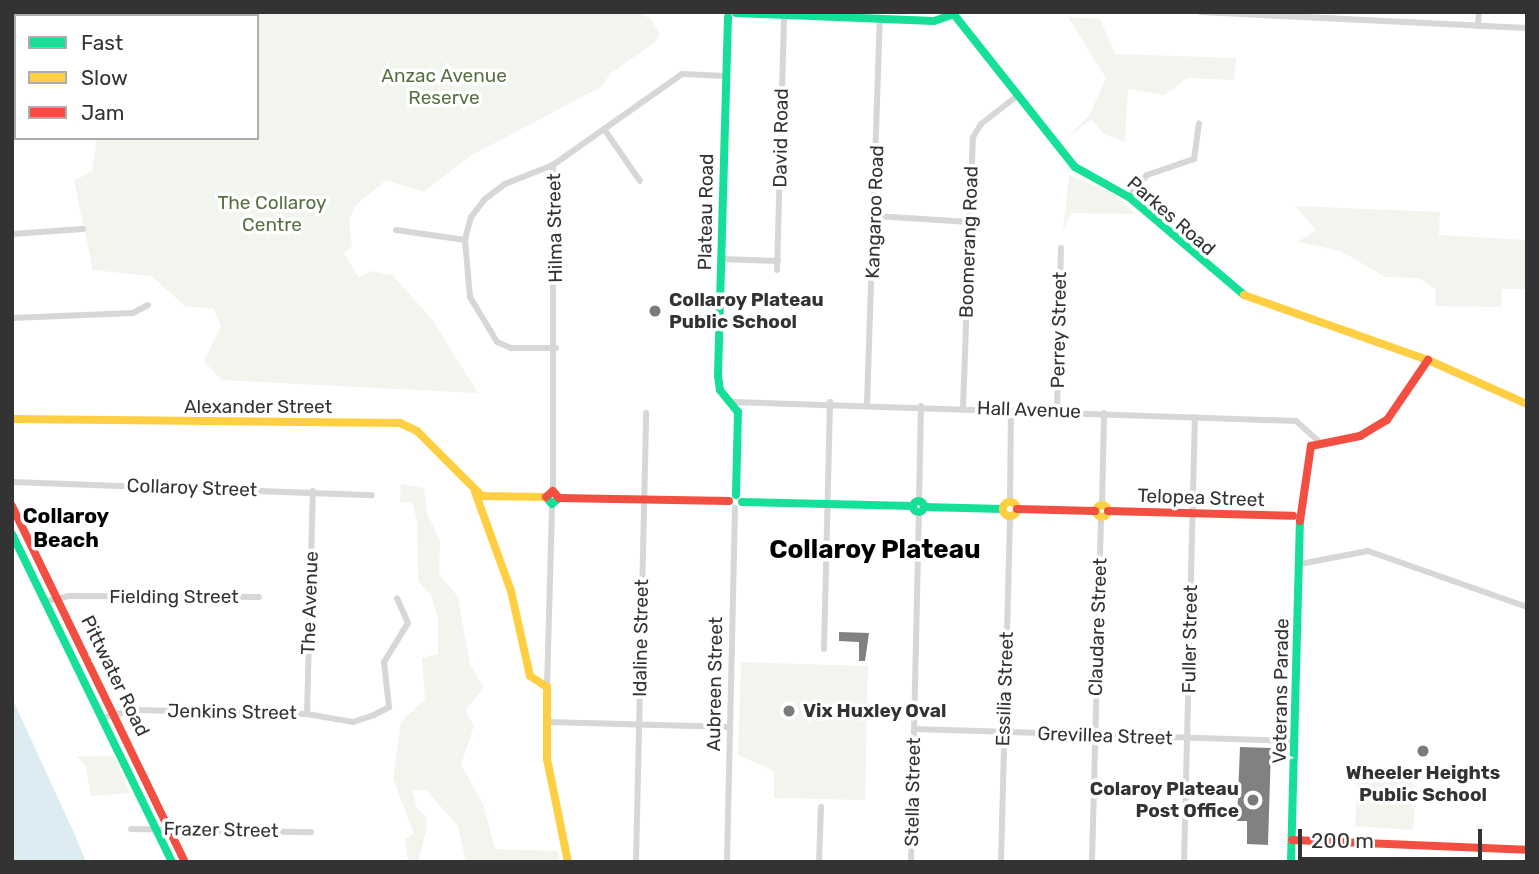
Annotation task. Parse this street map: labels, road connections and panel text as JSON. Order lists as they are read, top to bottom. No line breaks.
{"streets":{"main road":["Plateau Road","Parkes Road","Alexander Street","Telopea Street","Pittwater Road","Aubreen Street","Veterans Parade"],"street":["David Road","Kangaroo Road","Hilma Street","Boomerang Road","Perrey Street","Hall Avenue","Collaroy Street","Fielding Street","The Avenue","Claudare Street","Idaline Street","Fuller Street","Essilia Street","Jenkins Street","Grevillea Street","Stella Street","Frazer Street"]},"crossings":[["Plateau Road","Hilma Street"],["Plateau Road","Hall Avenue"],["Plateau Road","Aubreen Street"],["Kangaroo Road","Hall Avenue"],["Parkes Road","Boomerang Road"],["Hilma Street","Telopea Street"],["Boomerang Road","Hall Avenue"],["Perrey Street","Hall Avenue"],["Alexander Street","Telopea Street"],["Hall Avenue","Claudare Street"],["Hall Avenue","Fuller Street"],["Hall Avenue","Aubreen Street"],["Hall Avenue","Essilia Street"],["Hall Avenue","Veterans Parade"],["Hall Avenue","Stella Street"],["Collaroy Street","The Avenue"],["Telopea Street","Claudare Street"],["Telopea Street","Idaline Street"],["Telopea Street","Fuller Street"],["Telopea Street","Aubreen Street"],["Telopea Street","Essilia Street"],["Telopea Street","Veterans Parade"],["Telopea Street","Stella Street"],["Fielding Street","Pittwater Road"],["The Avenue","Jenkins Street"],["Claudare Street","Grevillea Street"],["Fuller Street","Grevillea Street"],["Pittwater Road","Jenkins Street"],["Pittwater Road","Frazer Street"],["Essilia Street","Grevillea Street"],["Veterans Parade","Grevillea Street"],["Grevillea Street","Stella Street"]],"districts":["Collaroy Beach","Collaroy Plateau"],"parks":["Anzac Avenue Reserve","The Collaroy Centre"],"places":["Collaroy Plateau Public School","Vix Huxley Oval","Wheeler Heights Public School","Colaroy Plateau Post Office"],"legend":["Fast","Slow","Jam"],"scale_bar":"200 m"}
